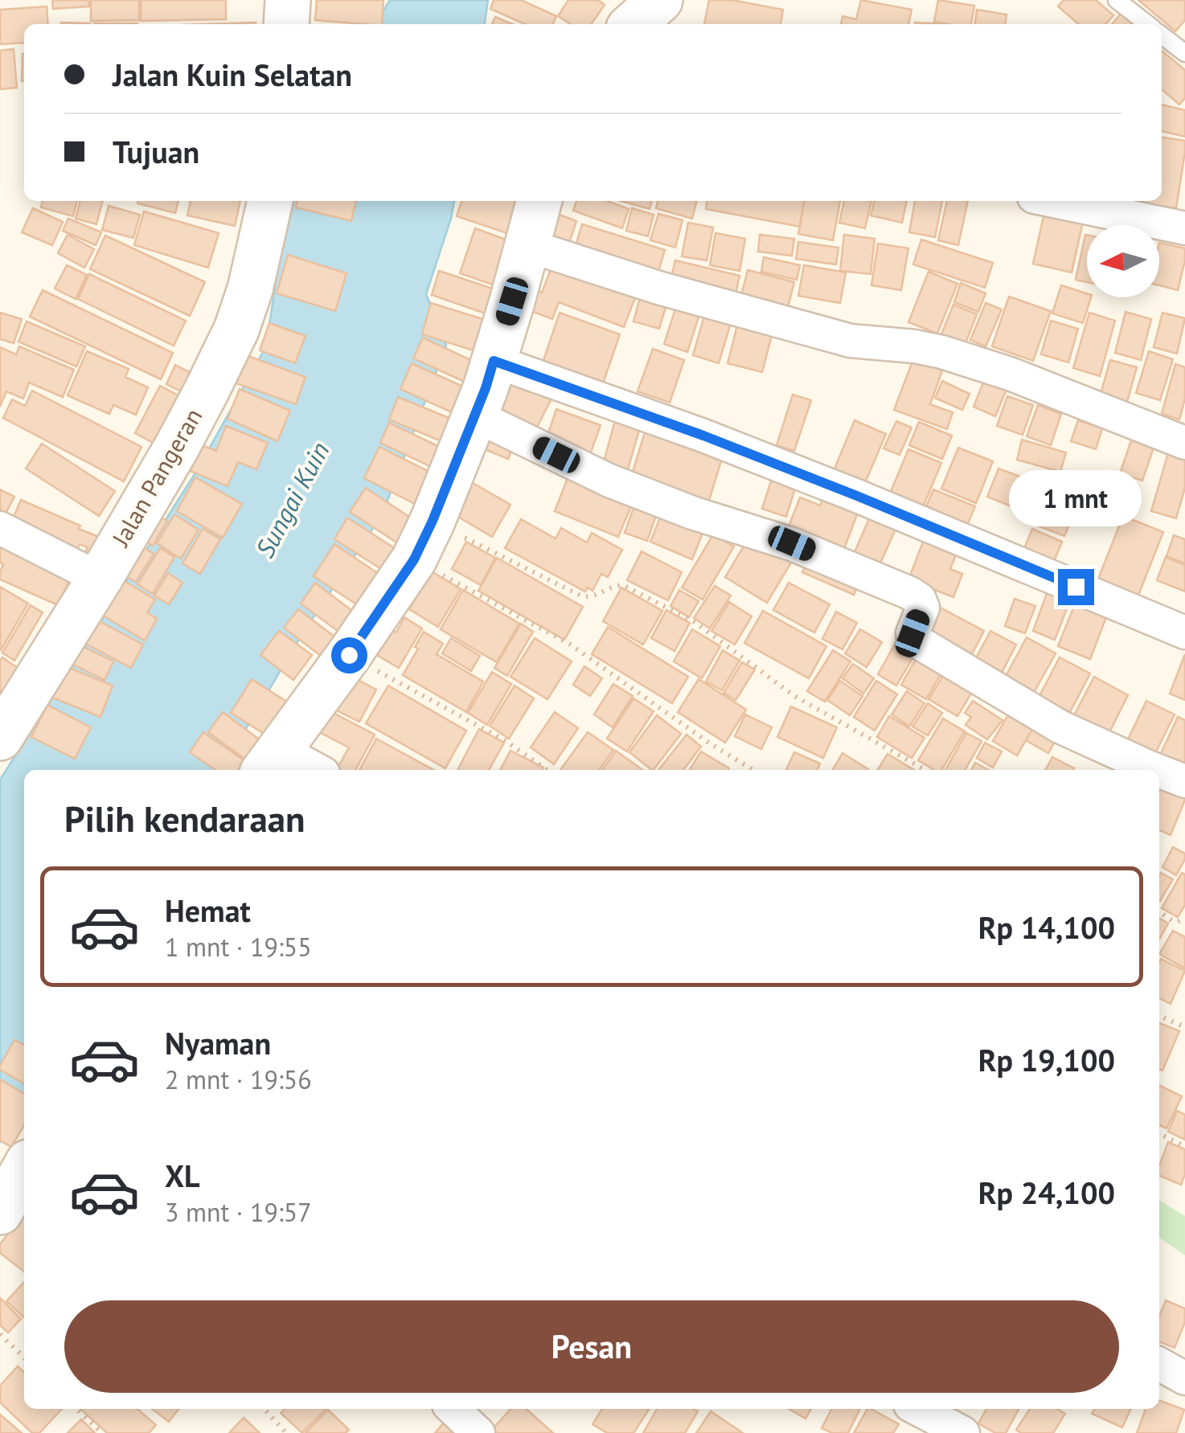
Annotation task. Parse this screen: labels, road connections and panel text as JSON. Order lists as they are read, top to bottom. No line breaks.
{"streets":{"street":["Jalan Pangeran"]},"water":["Sungai Kuin"],"north":"left","page":{"banner":["Jalan Kuin Selatan","Tujuan"],"bubble":"1 mnt","heading":"Pilih kendaraan","list":[{"name":"Hemat","note":"1 mnt · 19:55","value":"Rp 14,100"},{"name":"Nyaman","note":"2 mnt · 19:56","value":"Rp 19,100"},{"name":"XL","note":"3 mnt · 19:57","value":"Rp 24,100"}],"buttons":"Pesan"}}
